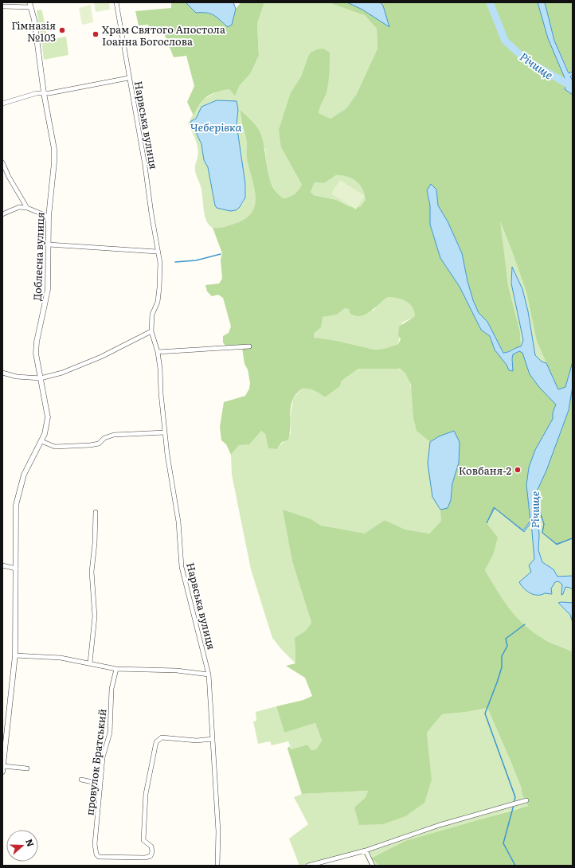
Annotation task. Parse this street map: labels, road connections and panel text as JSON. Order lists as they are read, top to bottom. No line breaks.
{"streets":{"street":["Нарвська вулиця","Доблесна вулиця","провулок Братський"]},"crossings":[["Нарвська вулиця","провулок Братський"]],"water":["Річище","Чеберівка"],"places":["Гімназія №103","Храм Святого Апостола Іоанна Богослова","Ковбаня-2"],"north":"right"}
